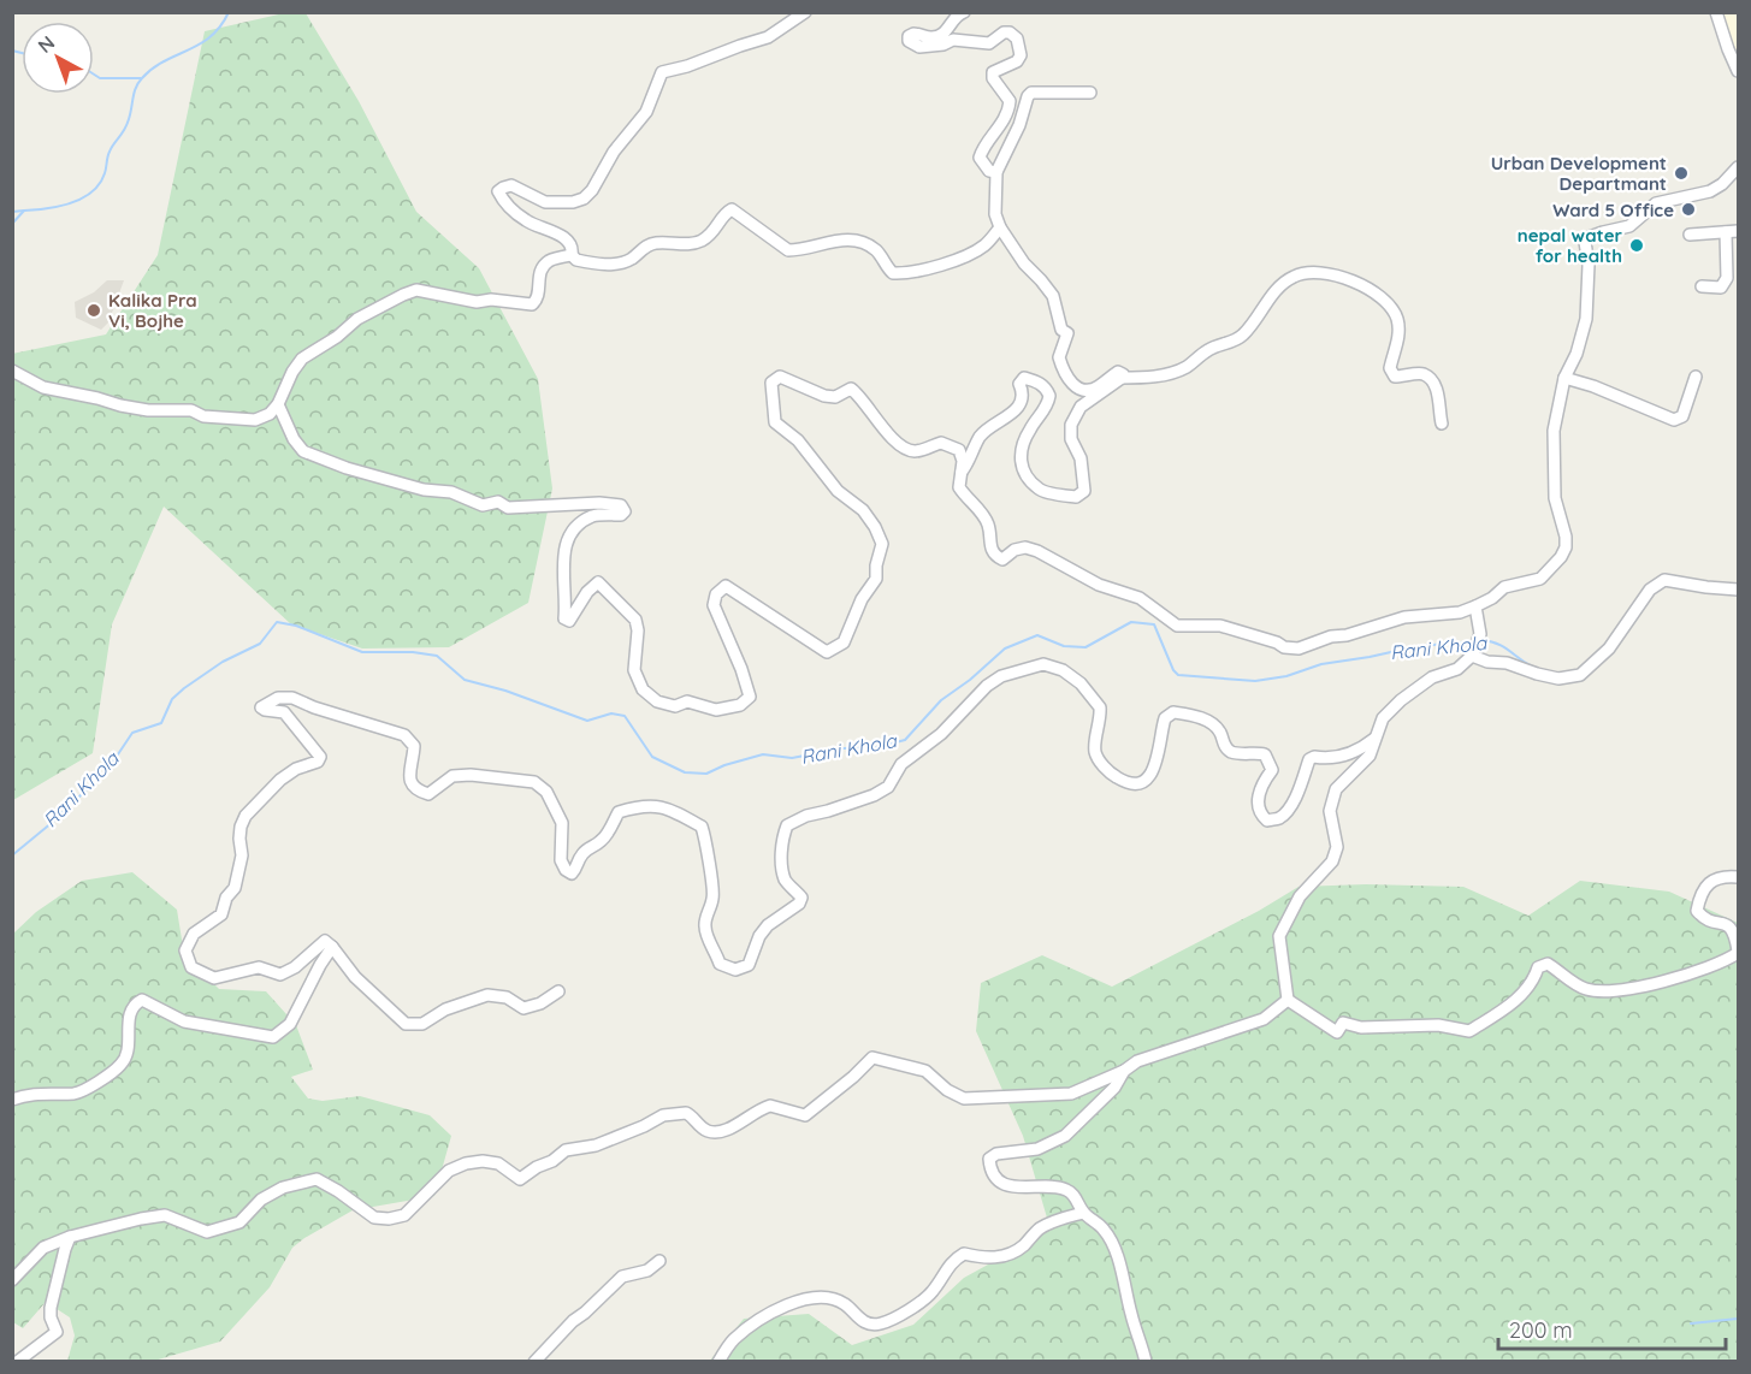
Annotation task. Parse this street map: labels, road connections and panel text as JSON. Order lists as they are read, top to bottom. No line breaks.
{"water":["Rani Khola"],"places":["Urban Development Departmant","Ward 5 Office","nepal water for health","Kalika Pra Vi, Bojhe"],"scale_bar":"200 m","north":"top left"}
